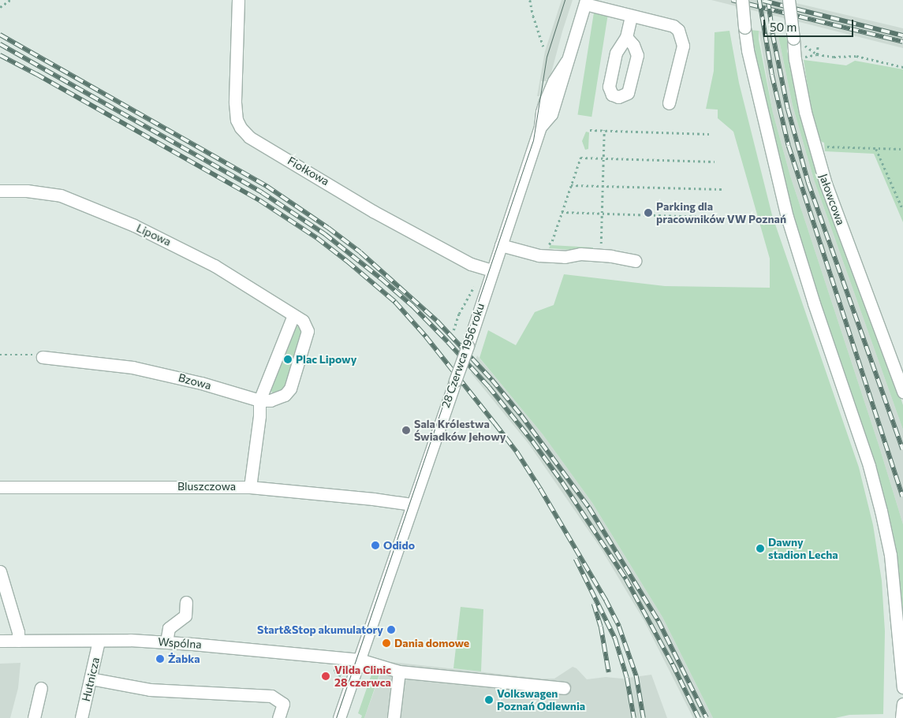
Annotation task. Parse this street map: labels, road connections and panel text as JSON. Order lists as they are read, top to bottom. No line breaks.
{"streets":{"street":["Fiołkowa","Jałowcowa","Lipowa","28 Czerwca 1956 roku","Bzowa","Bluszczowa","Wspólna","Hutnicza"]},"crossings":[["Fiołkowa","28 Czerwca 1956 roku"],["28 Czerwca 1956 roku","Bluszczowa"],["28 Czerwca 1956 roku","Wspólna"],["Wspólna","Hutnicza"]],"places":["Parking dla pracowników VW Poznań","Plac Lipowy","Sala Królestwa Świadków Jehowy","Odido","Dawny stadion Lecha","Start&Stop akumulatory","Dania domowe","Żabka","Vilda Clinic 28 czerwca","Volkswagen Poznań Odlewnia"],"scale_bar":"50 m"}
